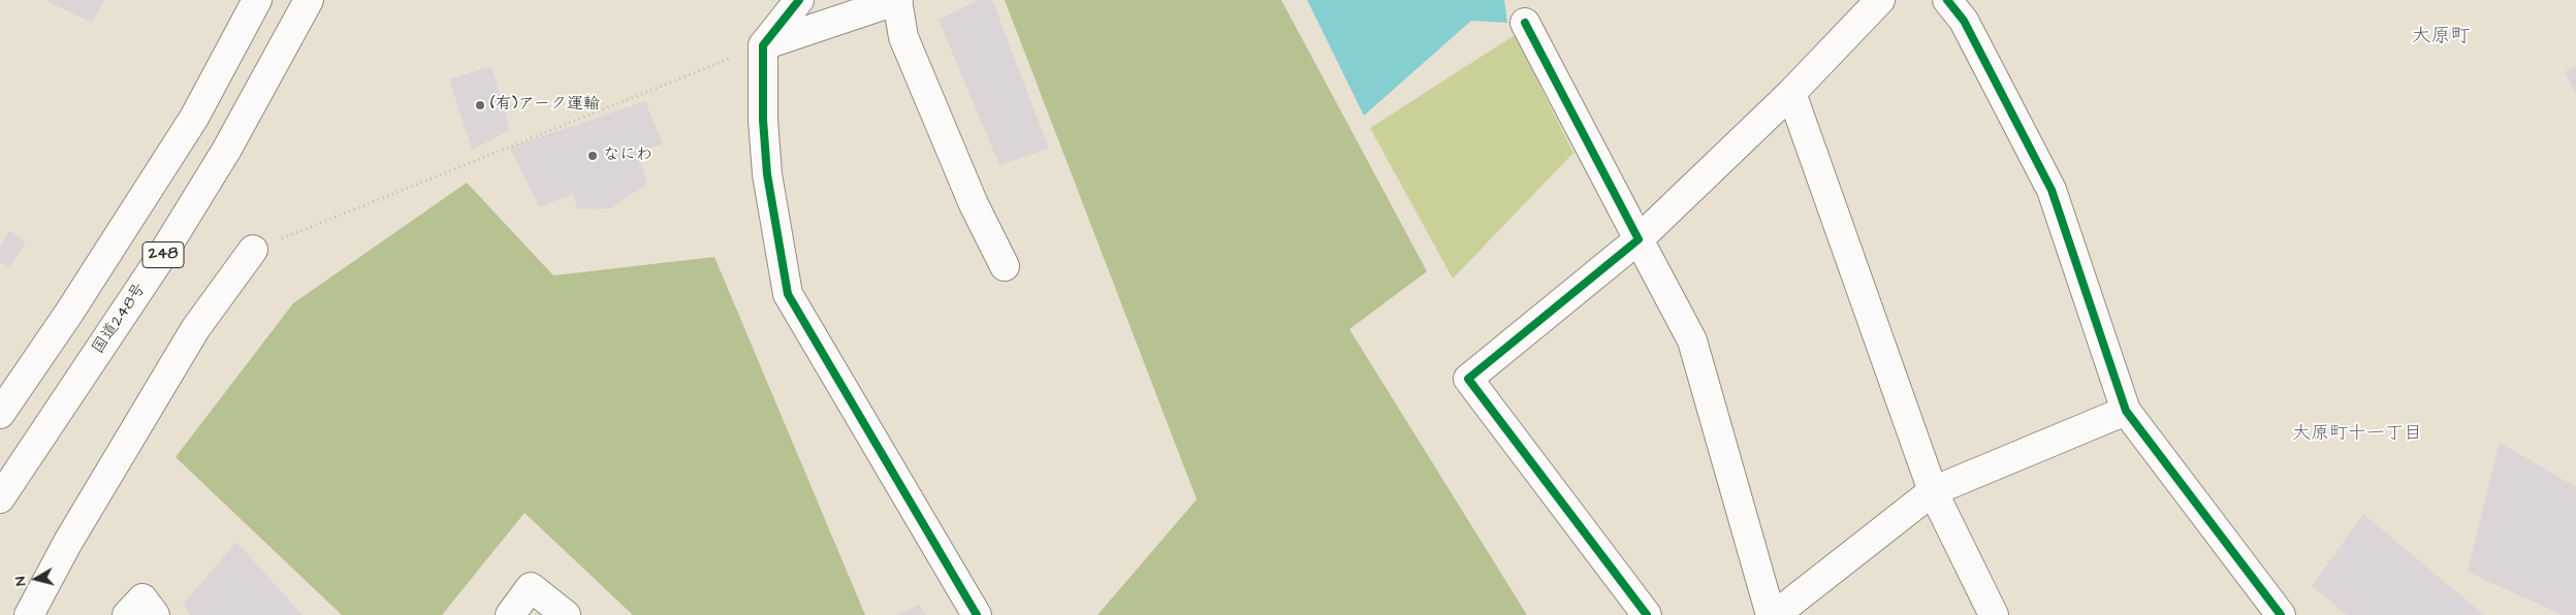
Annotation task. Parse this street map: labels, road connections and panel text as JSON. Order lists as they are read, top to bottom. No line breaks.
{"streets":{"main road":["248","国道248号"]},"districts":["大原町","大原町十一丁目"],"places":["(有)アーク運輸","なにわ"],"north":"left"}
